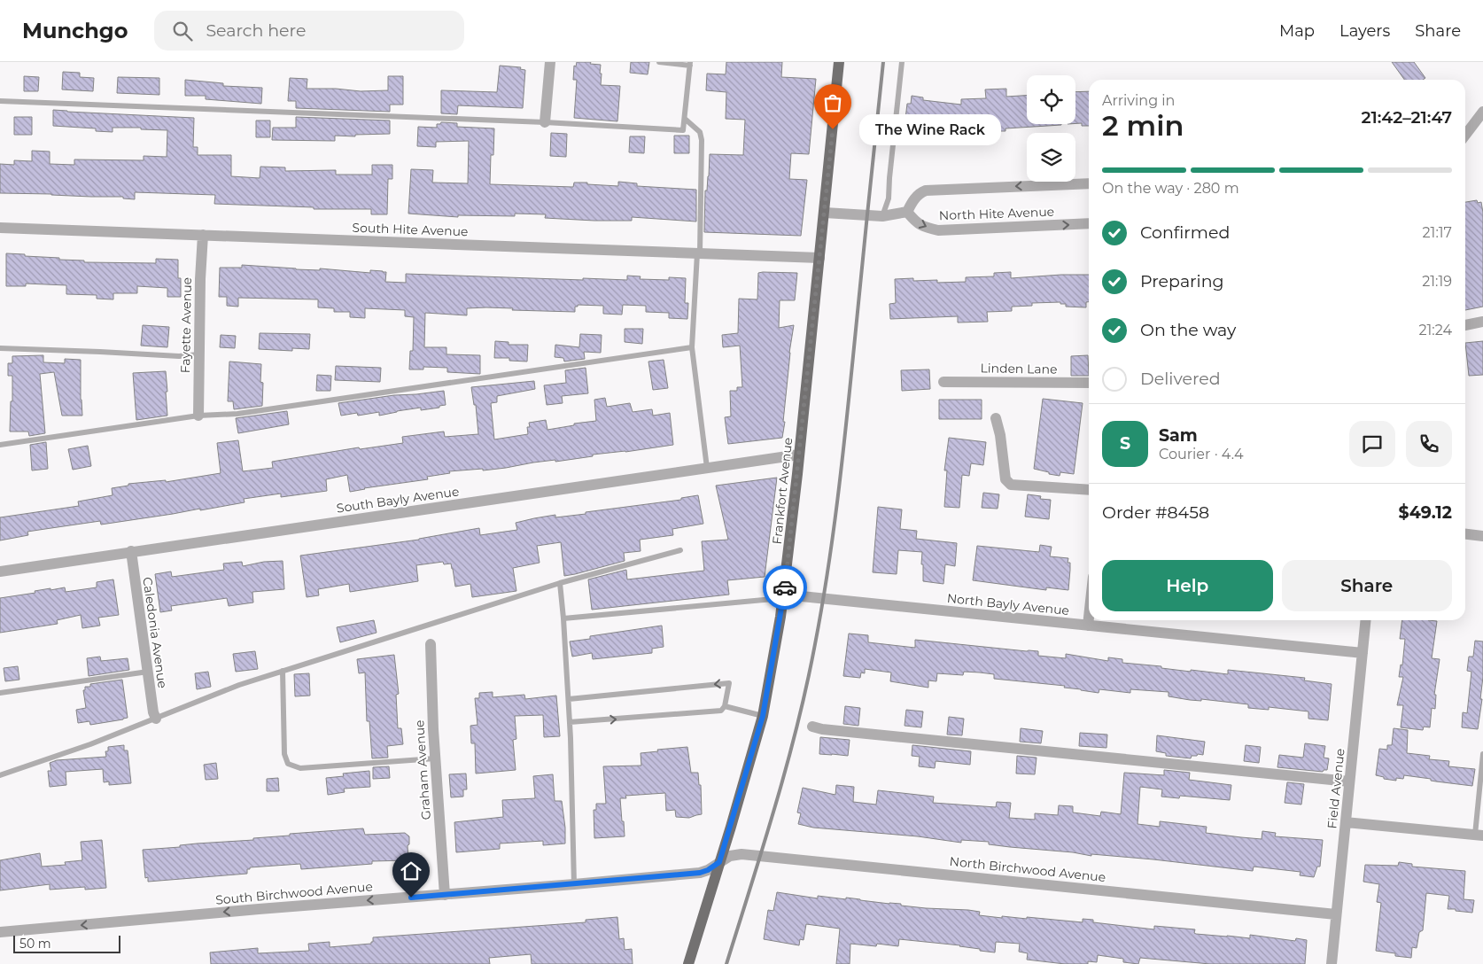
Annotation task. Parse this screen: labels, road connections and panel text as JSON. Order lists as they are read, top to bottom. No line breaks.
{"streets":{"main road":["Frankfort Avenue"],"street":["North Hite Avenue","South Hite Avenue","Fayette Avenue","Linden Lane","South Bayly Avenue","North Bayly Avenue","Caledonia Avenue","Graham Avenue","Field Avenue","North Birchwood Avenue","South Birchwood Avenue"]},"crossings":[["South Hite Avenue","Fayette Avenue"],["South Hite Avenue","Frankfort Avenue"],["Frankfort Avenue","South Bayly Avenue"],["Frankfort Avenue","North Bayly Avenue"],["Frankfort Avenue","North Birchwood Avenue"],["Frankfort Avenue","South Birchwood Avenue"],["South Bayly Avenue","Caledonia Avenue"],["North Bayly Avenue","Field Avenue"],["Graham Avenue","South Birchwood Avenue"],["Field Avenue","North Birchwood Avenue"],["North Birchwood Avenue","South Birchwood Avenue"]],"one_way":["South Birchwood Avenue"],"places":["The Wine Rack"],"scale_bar":"50 m","page":{"header":"Munchgo","search":"Search here","nav":["Map","Layers","Share"],"heading":["2 min","Arriving in","21:42–21:47"],"panel":["Sam","Courier · 4.4","Order #8458","$49.12"],"bubble":"The Wine Rack","bar":"On the way · 280 m","list":[["Confirmed","21:17"],["Preparing","21:19"],["On the way","21:24"],"Delivered"],"round":"S","buttons":["Help","Share"],"scale":"50 m"}}
